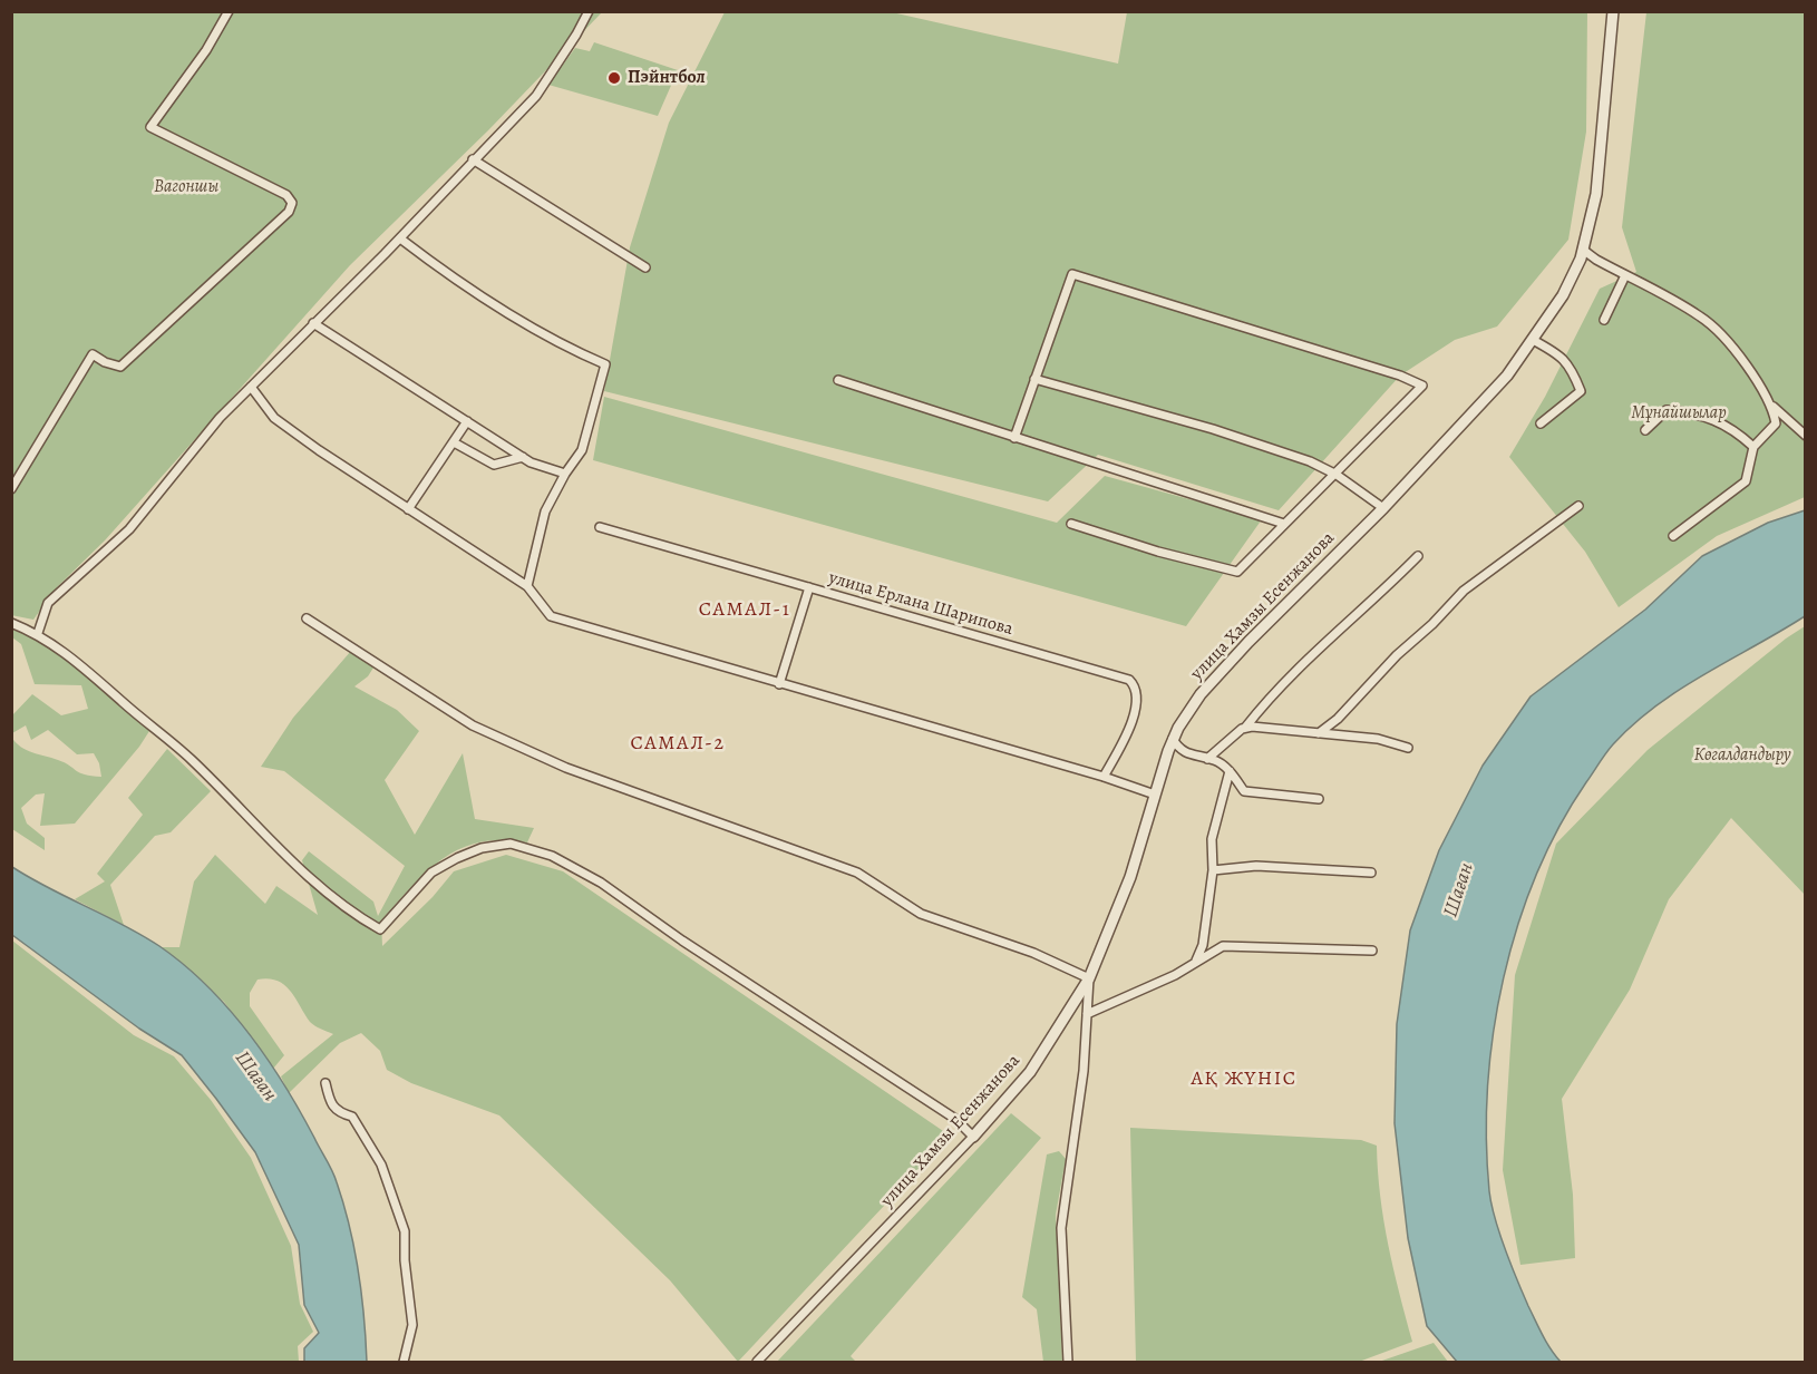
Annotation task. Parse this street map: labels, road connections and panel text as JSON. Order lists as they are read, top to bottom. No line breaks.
{"streets":{"street":["улица Ерлана Шарипова","улица Хамзы Есенжанова"]},"districts":["САМАЛ-1","САМАЛ-2","АҚ ЖҮНІС"],"water":["Шаған"],"parks":["Вагоншы","Мұнайшылар","Көгалдандыру"],"places":["Пэйнтбол"]}
